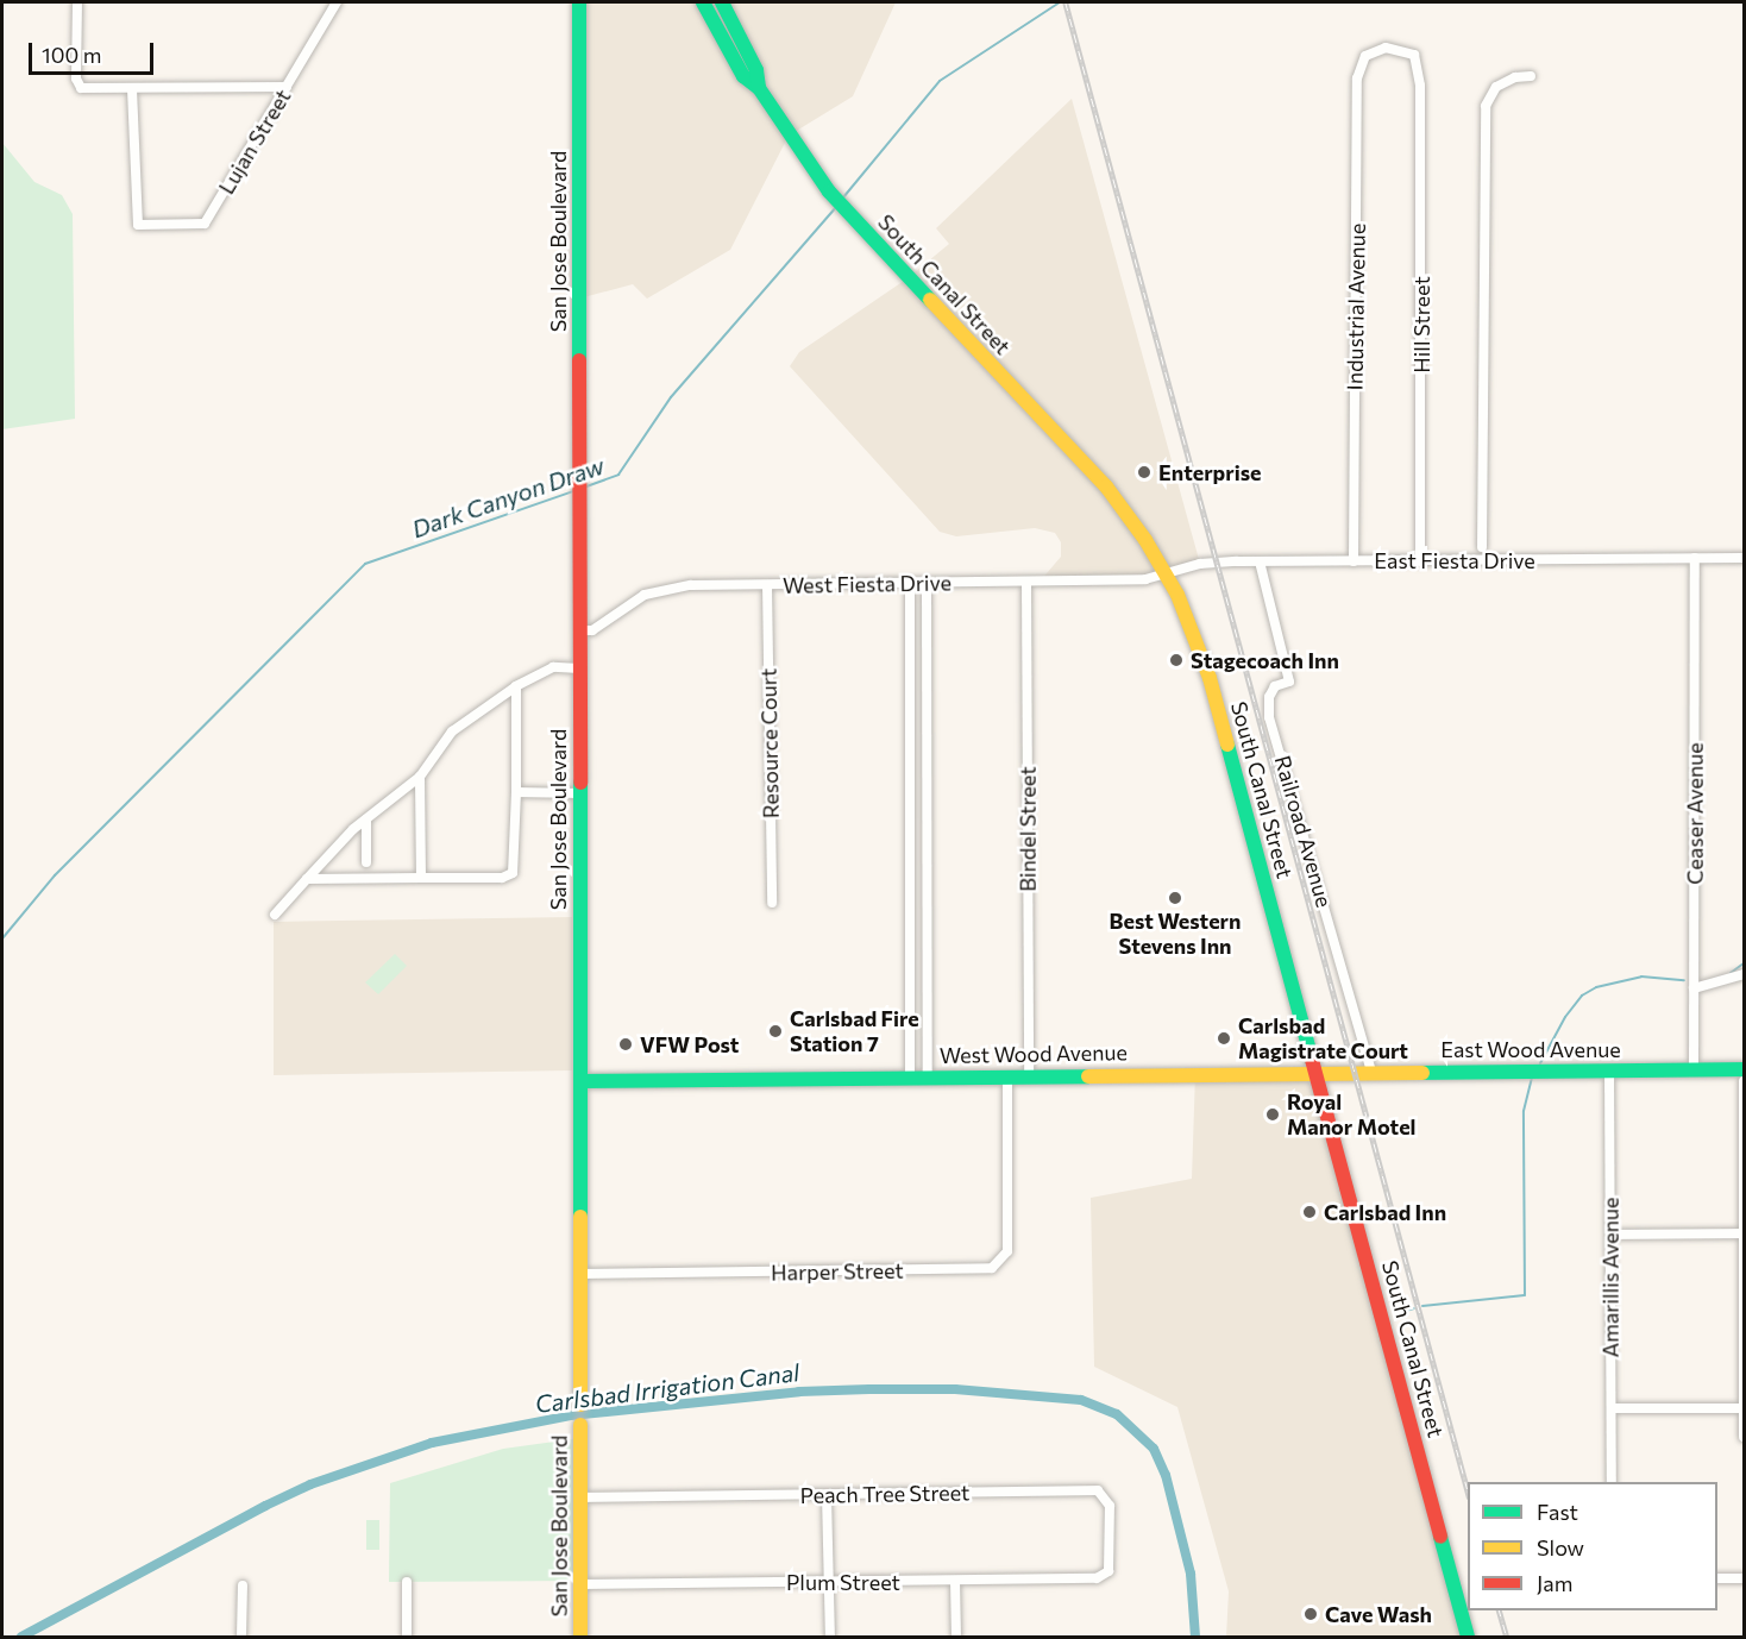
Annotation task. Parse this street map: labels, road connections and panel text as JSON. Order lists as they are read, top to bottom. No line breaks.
{"streets":{"main road":["San Jose Boulevard","South Canal Street","East Wood Avenue","West Wood Avenue"],"street":["Lujan Street","Industrial Avenue","Hill Street","East Fiesta Drive","West Fiesta Drive","Resource Court","Ceaser Avenue","Bindel Street","Railroad Avenue","Harper Street","Amarillis Avenue","Peach Tree Street","Plum Street"]},"crossings":[["San Jose Boulevard","West Fiesta Drive"],["San Jose Boulevard","West Wood Avenue"],["San Jose Boulevard","Harper Street"],["San Jose Boulevard","Peach Tree Street"],["San Jose Boulevard","Plum Street"],["South Canal Street","East Fiesta Drive"],["South Canal Street","West Fiesta Drive"],["South Canal Street","East Wood Avenue"],["South Canal Street","West Wood Avenue"],["Industrial Avenue","Hill Street"],["Industrial Avenue","East Fiesta Drive"],["Hill Street","East Fiesta Drive"],["East Fiesta Drive","West Fiesta Drive"],["East Fiesta Drive","Ceaser Avenue"],["East Fiesta Drive","Railroad Avenue"],["West Fiesta Drive","Resource Court"],["West Fiesta Drive","Bindel Street"],["Ceaser Avenue","East Wood Avenue"],["Bindel Street","West Wood Avenue"],["Railroad Avenue","East Wood Avenue"],["East Wood Avenue","West Wood Avenue"],["East Wood Avenue","Amarillis Avenue"],["West Wood Avenue","Harper Street"],["Peach Tree Street","Plum Street"]],"water":["Dark Canyon Draw","Carlsbad Irrigation Canal"],"places":["Enterprise","Stagecoach Inn","Best Western Stevens Inn","Carlsbad Fire Station 7","Carlsbad Magistrate Court","VFW Post","Royal Manor Motel","Carlsbad Inn","Cave Wash"],"legend":["Fast","Slow","Jam"],"scale_bar":"100 m"}
